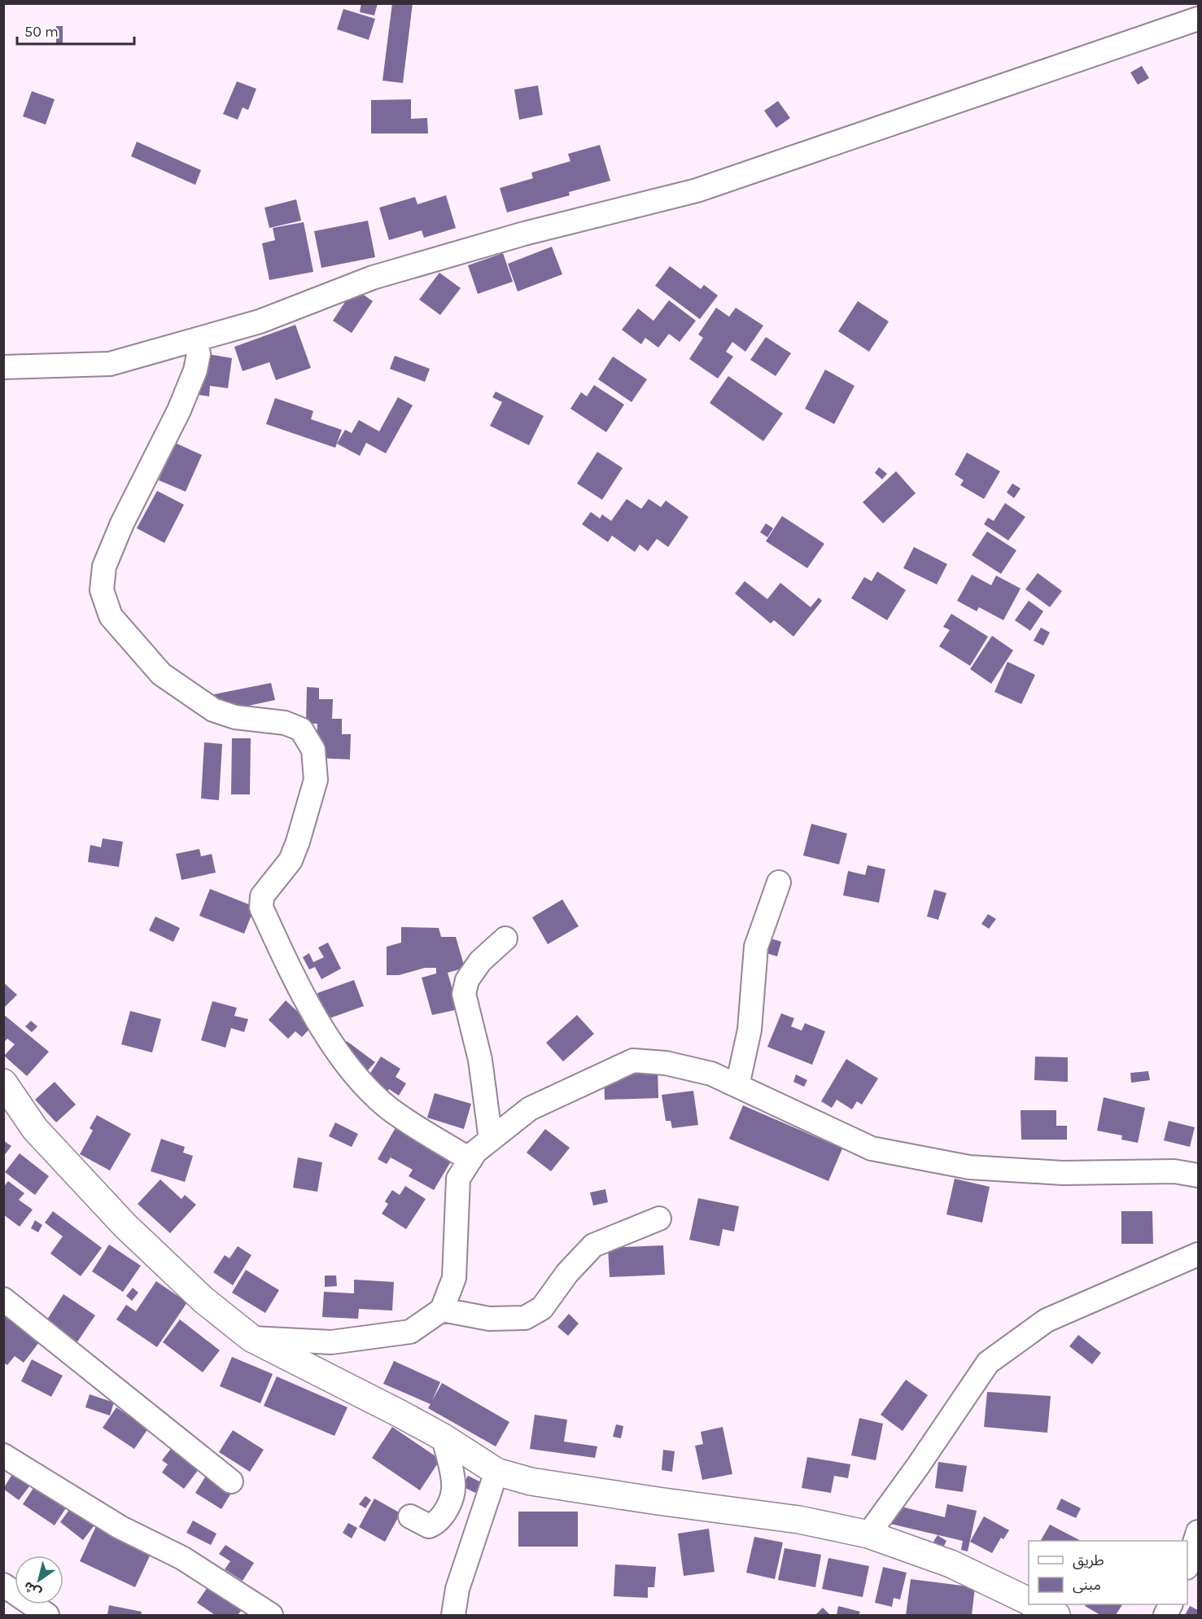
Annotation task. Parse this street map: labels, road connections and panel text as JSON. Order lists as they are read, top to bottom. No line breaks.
{"legend":["طريق","مبنى"],"scale_bar":"50 m","north":"bottom left"}
